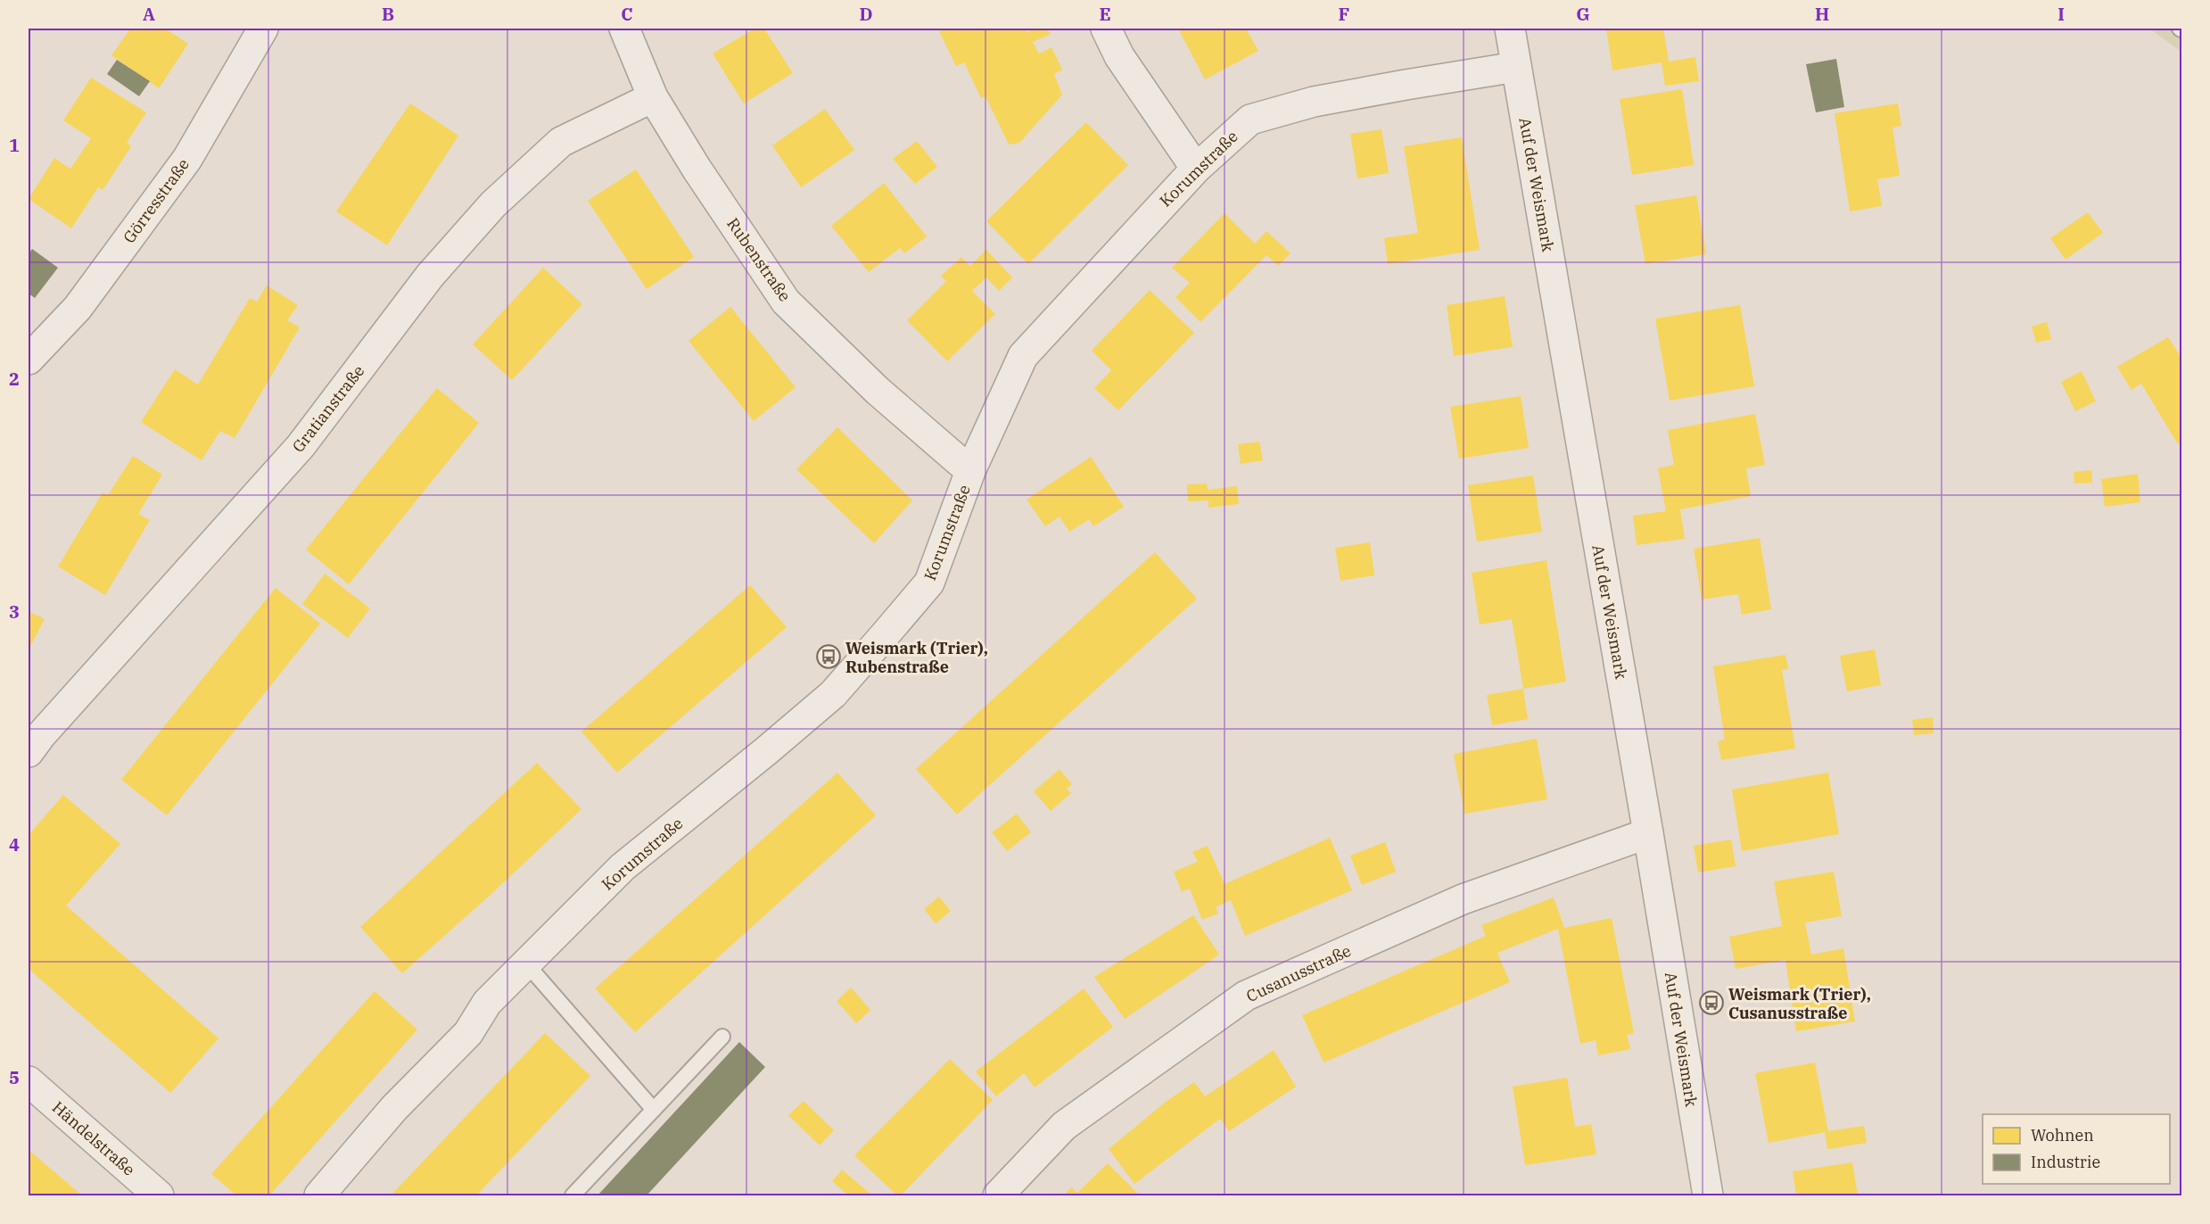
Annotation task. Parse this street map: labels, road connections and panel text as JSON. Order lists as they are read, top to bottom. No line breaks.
{"streets":{"street":["Korumstraße","Auf der Weismark","Görresstraße","Rubenstraße","Gratianstraße","Cusanusstraße","Händelstraße"]},"crossings":[["Korumstraße","Auf der Weismark"],["Korumstraße","Rubenstraße"],["Auf der Weismark","Cusanusstraße"],["Rubenstraße","Gratianstraße"]],"places":{"bus stop":["Weismark (Trier), Rubenstraße","Weismark (Trier), Cusanusstraße"]},"legend":["Wohnen","Industrie"],"grid":{"columns":["A","B","C","D","E","F","G","H","I"],"rows":["1","2","3","4","5"]}}
